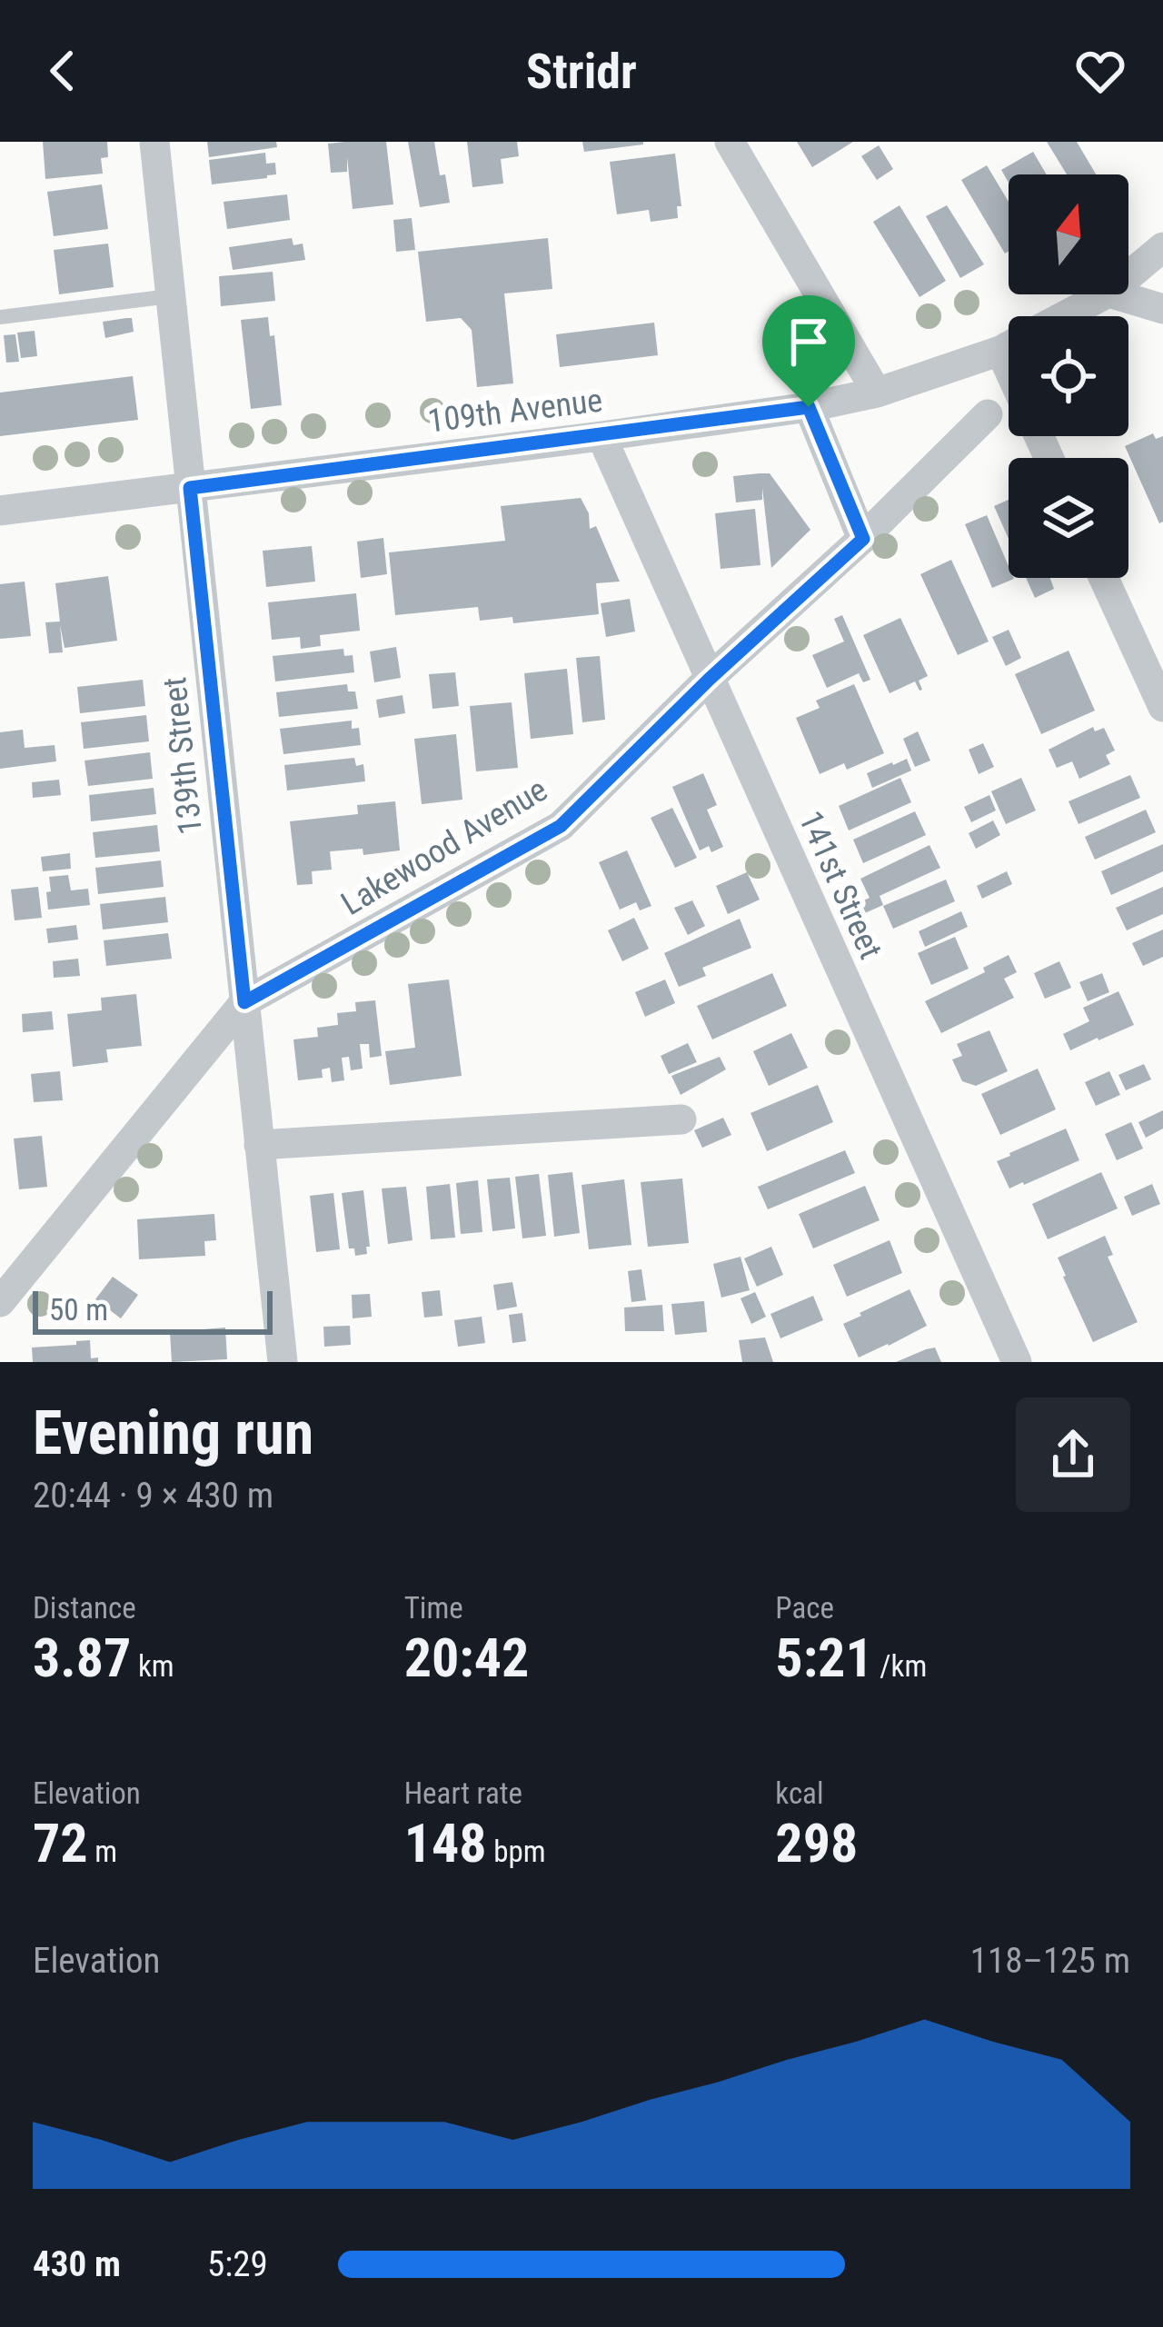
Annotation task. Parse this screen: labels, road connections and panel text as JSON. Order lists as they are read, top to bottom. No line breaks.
{"streets":{"street":["109th Avenue","139th Street","Lakewood Avenue","141st Street"]},"crossings":[["109th Avenue","139th Street"],["109th Avenue","141st Street"],["139th Street","Lakewood Avenue"],["Lakewood Avenue","141st Street"]],"scale_bar":"50 m","north":"top","page":{"header":"Stridr","scale":"50 m","heading":["Evening run","20:44 · 9 × 430 m"],"stats":[["Distance","3.87 km"],["Time","20:42"],["Pace","5:21 /km"],["Elevation","72 m"],["Heart rate","148 bpm"],["kcal","298"]],"chart":["Elevation","118–125 m"],"list":[{"name":"430 m","note":"5:29"}]}}
